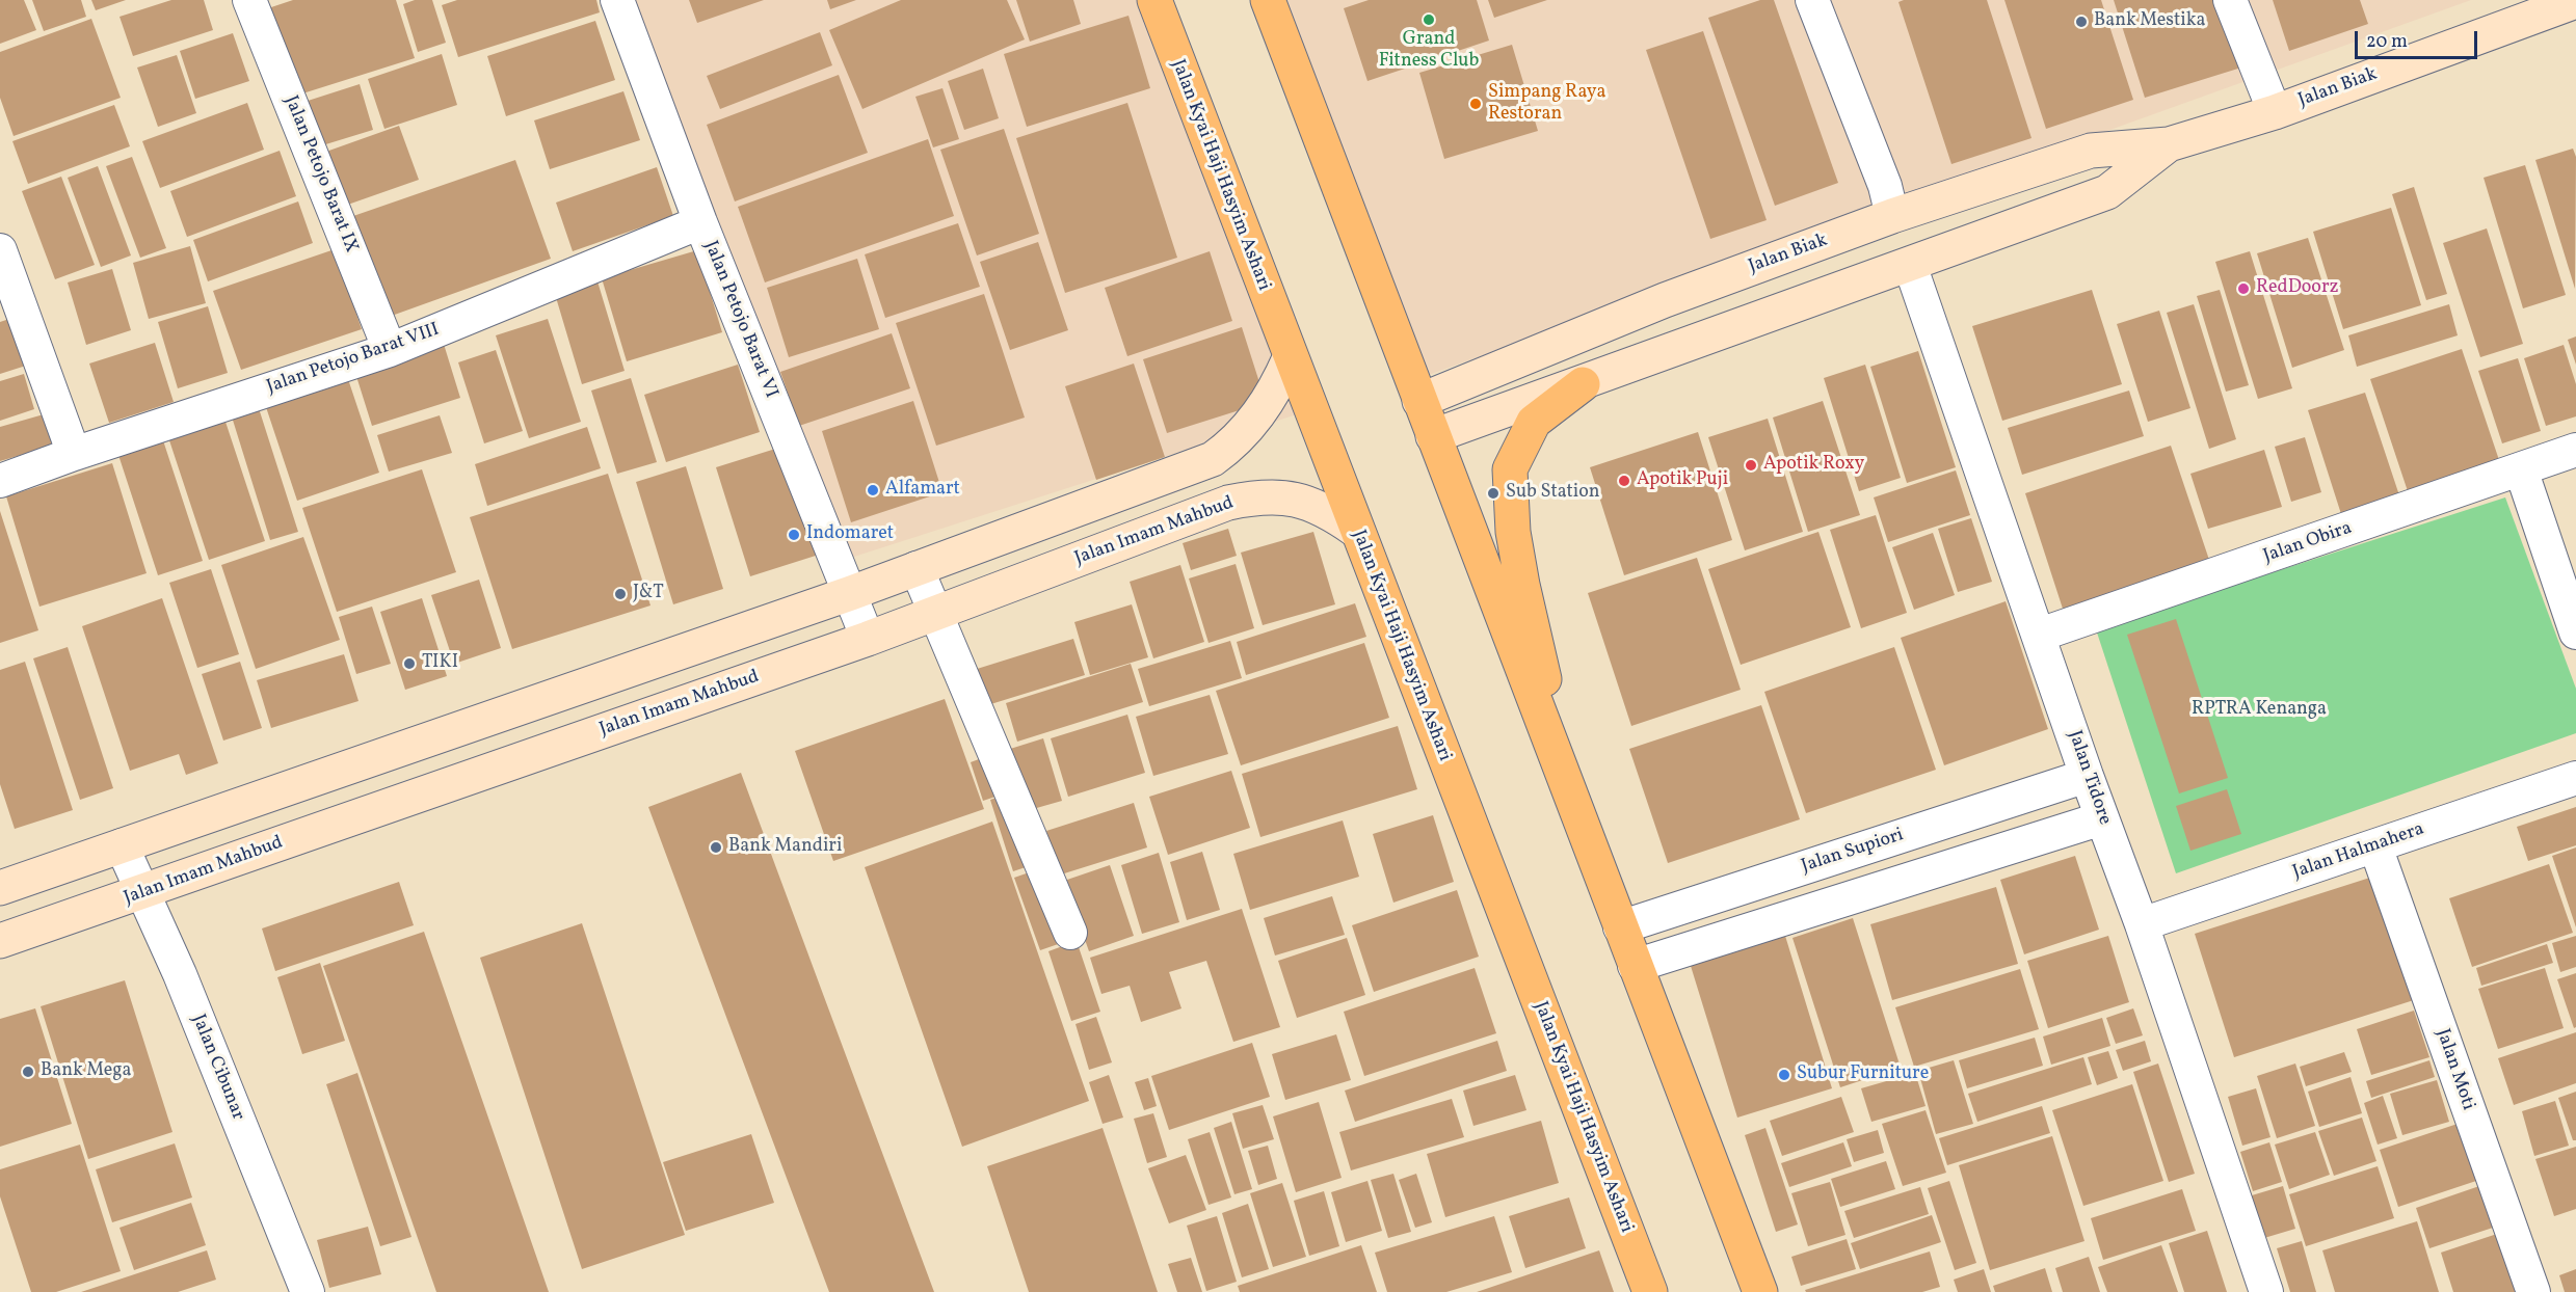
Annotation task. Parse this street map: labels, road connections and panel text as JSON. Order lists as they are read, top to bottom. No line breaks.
{"streets":{"main road":["Jalan Biak","Jalan Kyai Haji Hasyim Ashari","Jalan Imam Mahbud"],"street":["Jalan Petojo Barat IX","Jalan Petojo Barat VI","Jalan Petojo Barat VIII","Jalan Obira","Jalan Tidore","Jalan Supiori","Jalan Halmahera","Jalan Cibunar","Jalan Moti"]},"crossings":[["Jalan Biak","Jalan Tidore"],["Jalan Petojo Barat IX","Jalan Petojo Barat VIII"],["Jalan Kyai Haji Hasyim Ashari","Jalan Imam Mahbud"],["Jalan Petojo Barat VI","Jalan Petojo Barat VIII"],["Jalan Petojo Barat VI","Jalan Imam Mahbud"],["Jalan Imam Mahbud","Jalan Cibunar"],["Jalan Obira","Jalan Tidore"],["Jalan Tidore","Jalan Supiori"],["Jalan Tidore","Jalan Halmahera"],["Jalan Halmahera","Jalan Moti"]],"parks":["RPTRA Kenanga"],"places":["Grand Fitness Club","Bank Mestika","Simpang Raya Restoran","RedDoorz","Apotik Roxy","Apotik Puji","Alfamart","Sub Station","Indomaret","J&T","TIKI","Bank Mandiri","Bank Mega","Subur Furniture"],"scale_bar":"20 m"}
